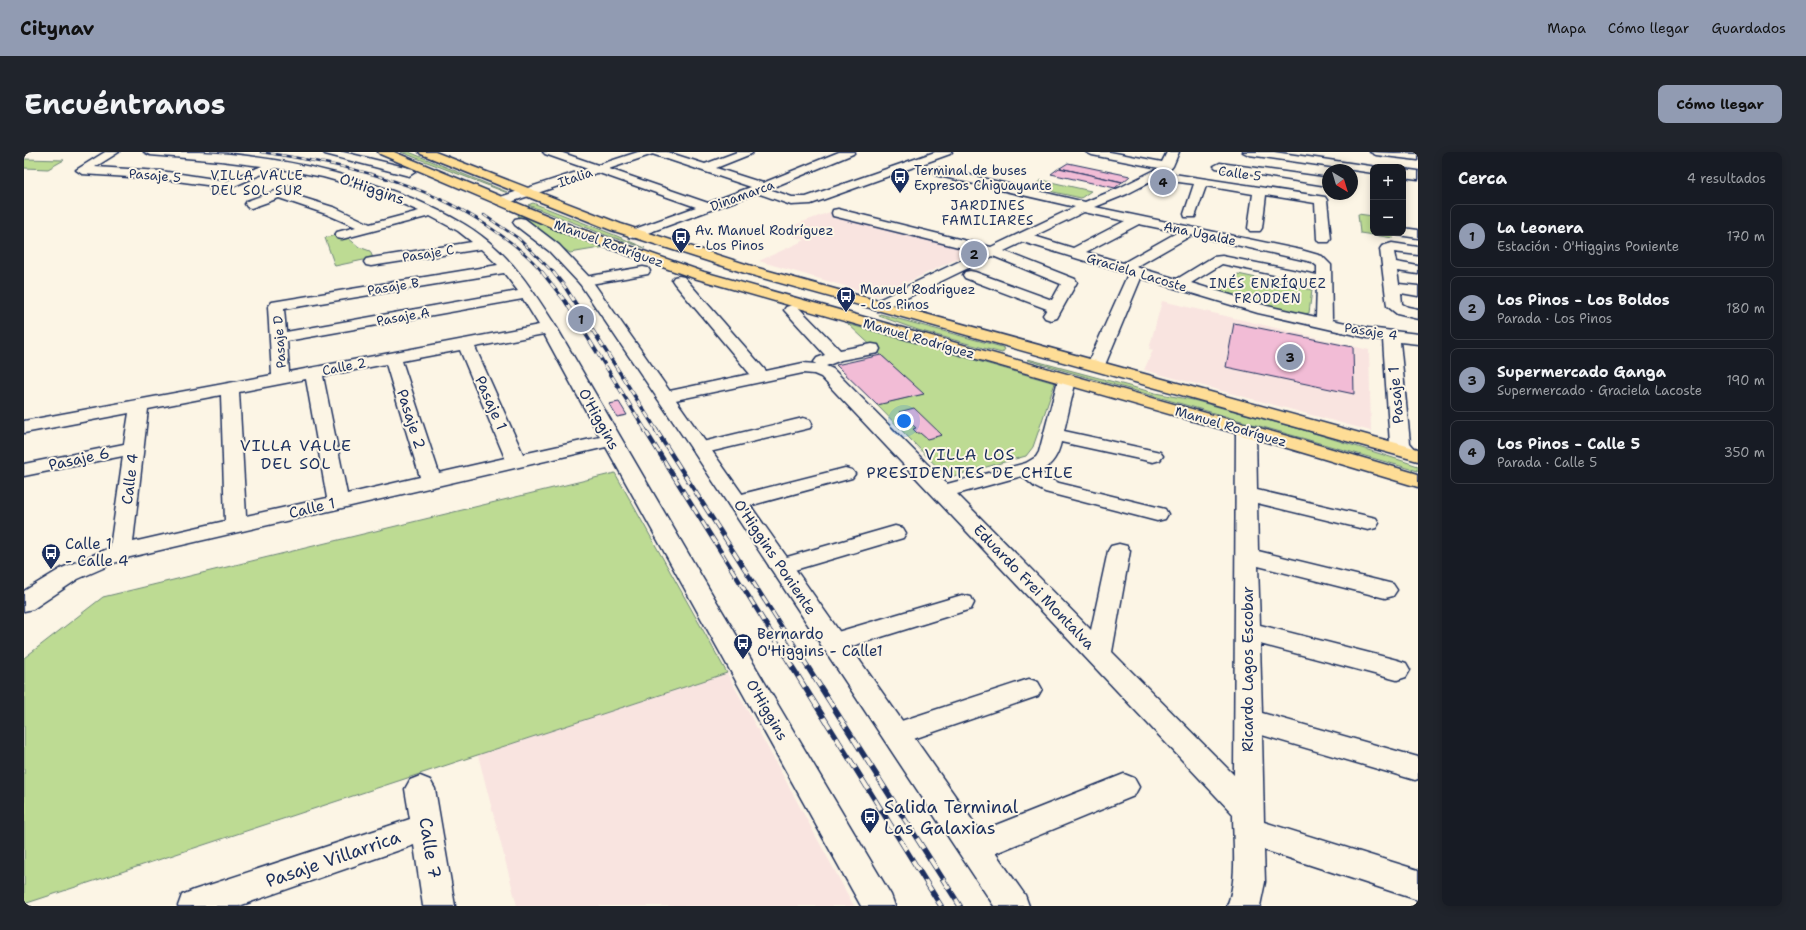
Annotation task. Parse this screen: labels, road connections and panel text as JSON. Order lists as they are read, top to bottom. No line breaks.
{"streets":{"main road":["Manuel Rodríguez"],"street":["Calle 5","Pasaje 5","Italia","O'Higgins","Dinamarca","Ana Ugalde","Pasaje C","Graciela Lacoste","Pasaje B","Pasaje A","Pasaje 4","Pasaje D","Calle 2","Pasaje 1","Pasaje 2","Pasaje 6","Calle 4","Calle 1","O'Higgins Poniente","Eduardo Frei Montalva","Ricardo Lagos Escobar","Calle 7","Pasaje Villarrica"]},"crossings":[["Italia","Manuel Rodríguez"],["O'Higgins","Pasaje C"],["O'Higgins","Pasaje B"],["O'Higgins","Pasaje A"],["O'Higgins","Calle 2"],["O'Higgins","Calle 1"],["Dinamarca","Manuel Rodríguez"],["Manuel Rodríguez","Pasaje 1"],["Manuel Rodríguez","O'Higgins Poniente"],["Manuel Rodríguez","Ricardo Lagos Escobar"],["Graciela Lacoste","Pasaje 4"],["Pasaje B","Pasaje D"],["Pasaje A","Pasaje D"],["Pasaje 4","Pasaje 1"],["Pasaje D","Calle 2"],["Calle 2","Pasaje 1"],["Calle 2","Pasaje 2"],["Calle 2","Calle 4"],["Pasaje 1","Calle 1"],["Pasaje 2","Calle 1"],["Pasaje 6","Calle 4"],["Calle 4","Calle 1"],["Eduardo Frei Montalva","Ricardo Lagos Escobar"],["Calle 7","Pasaje Villarrica"]],"districts":["VILLA VALLE DEL SOL SUR","JARDINES FAMILIARES","INÉS ENRÍQUEZ FRODDEN","VILLA VALLE DEL SOL","VILLA LOS PRESIDENTES DE CHILE"],"places":{"bus stop":["Terminal de buses Expresos Chiguayante","Av. Manuel Rodríguez - Los Pinos","Manuel Rodriguez - Los Pinos","Calle 1 - Calle 4","Bernardo O'Higgins - Calle1","Salida Terminal Las Galaxias"]},"north":"bottom right","page":{"header":"Citynav","nav":["Mapa","Cómo llegar","Guardados"],"title":"Encuéntranos","buttons":"Cómo llegar","heading":["Cerca","4 resultados"],"map_buttons":["+","−"],"pins":["4","2","1","3"],"list":[{"mark":"1","name":"La Leonera","note":"Estación · O'Higgins Poniente","value":"170 m"},{"mark":"2","name":"Los Pinos - Los Boldos","note":"Parada · Los Pinos","value":"180 m"},{"mark":"3","name":"Supermercado Ganga","note":"Supermercado · Graciela Lacoste","value":"190 m"},{"mark":"4","name":"Los Pinos - Calle 5","note":"Parada · Calle 5","value":"350 m"}]}}
